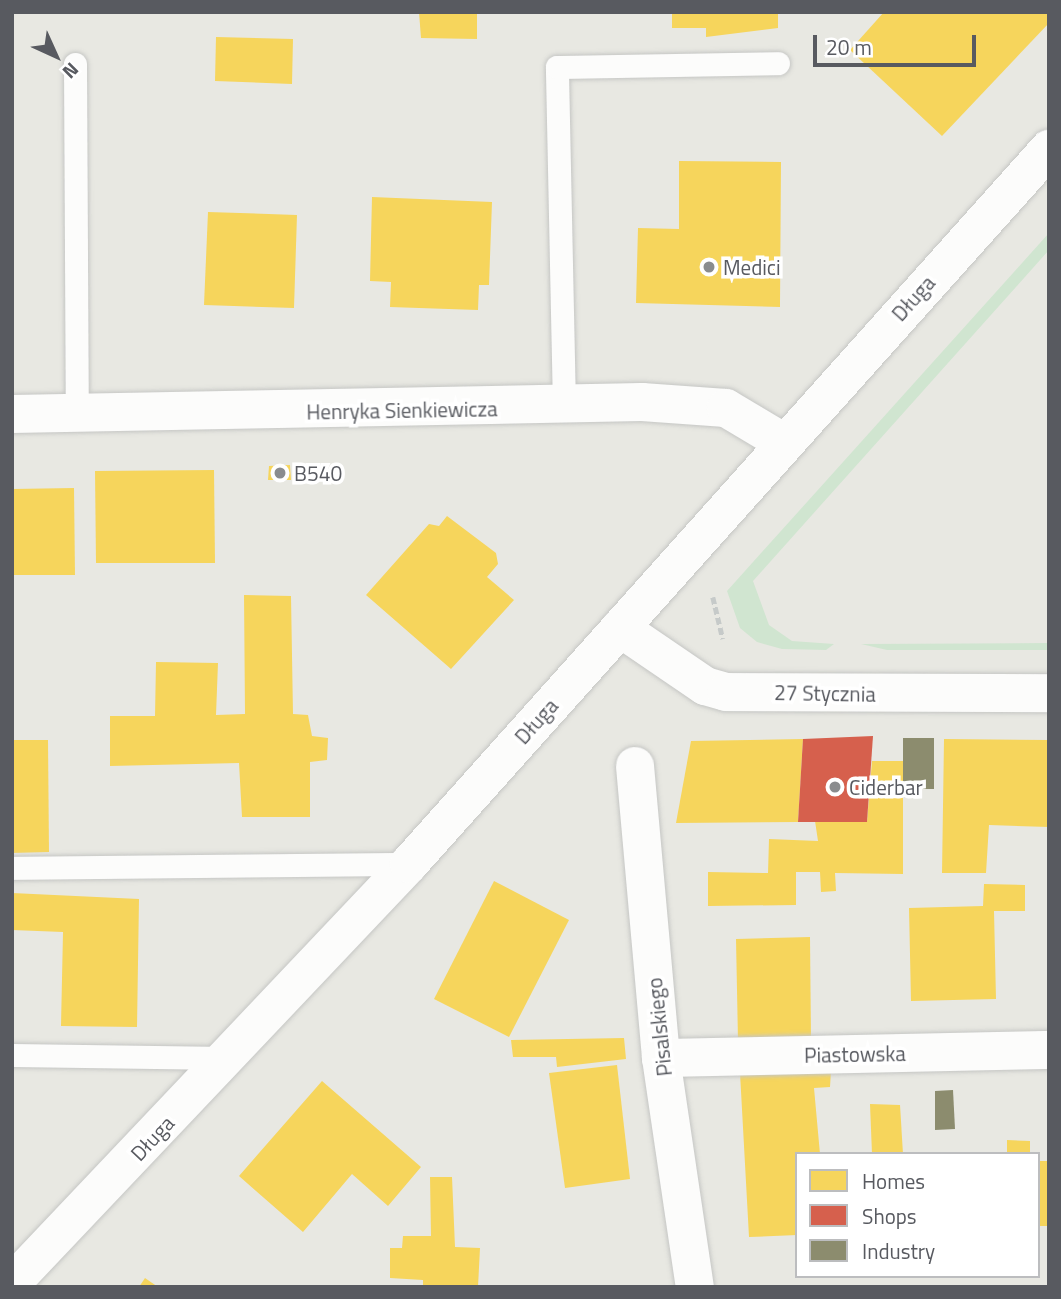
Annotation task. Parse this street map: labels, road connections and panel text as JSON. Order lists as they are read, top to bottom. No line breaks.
{"streets":{"street":["Długa","Henryka Sienkiewicza","27 Stycznia","Pisalskiego","Piastowska"]},"crossings":[["Długa","Henryka Sienkiewicza"],["Długa","27 Stycznia"],["Pisalskiego","Piastowska"]],"places":["Medici","B540","Ciderbar"],"legend":["Homes","Shops","Industry"],"scale_bar":"20 m","north":"bottom right"}
